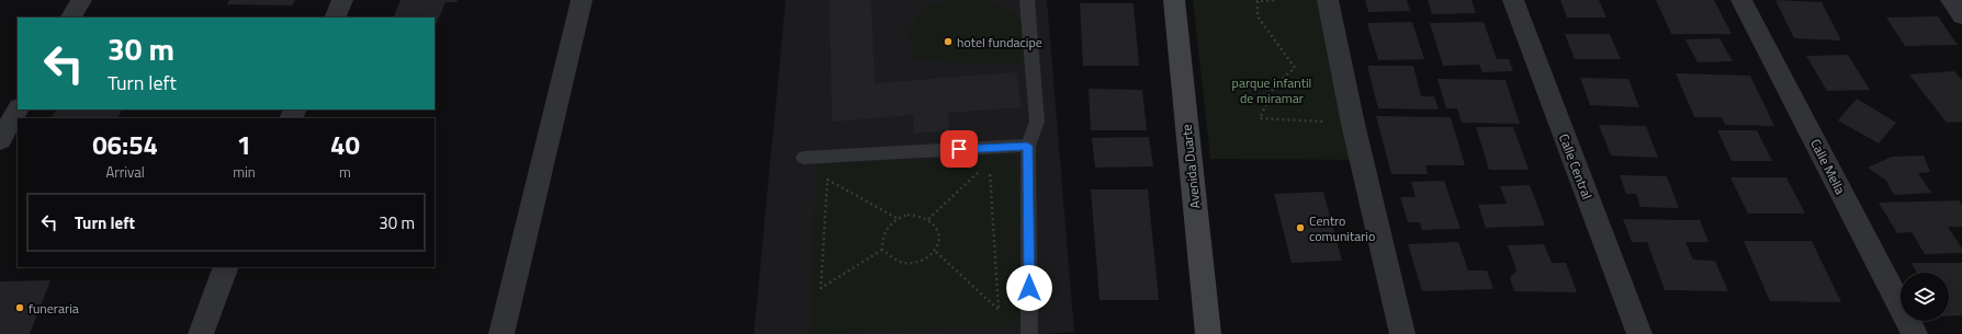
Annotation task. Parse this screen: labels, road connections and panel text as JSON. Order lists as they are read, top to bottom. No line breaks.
{"streets":{"main road":["Avenida Duarte"],"street":["Calle Central","Calle Mella"]},"parks":["parque infantil de miramar"],"places":["hotel fundacipe","Centro comunitario","funeraria"],"page":{"turn":["30 m","Turn left"],"eta":["06:54","Arrival","1","min","40","m"],"list":[{"name":"Turn left","value":"30 m"}]}}
